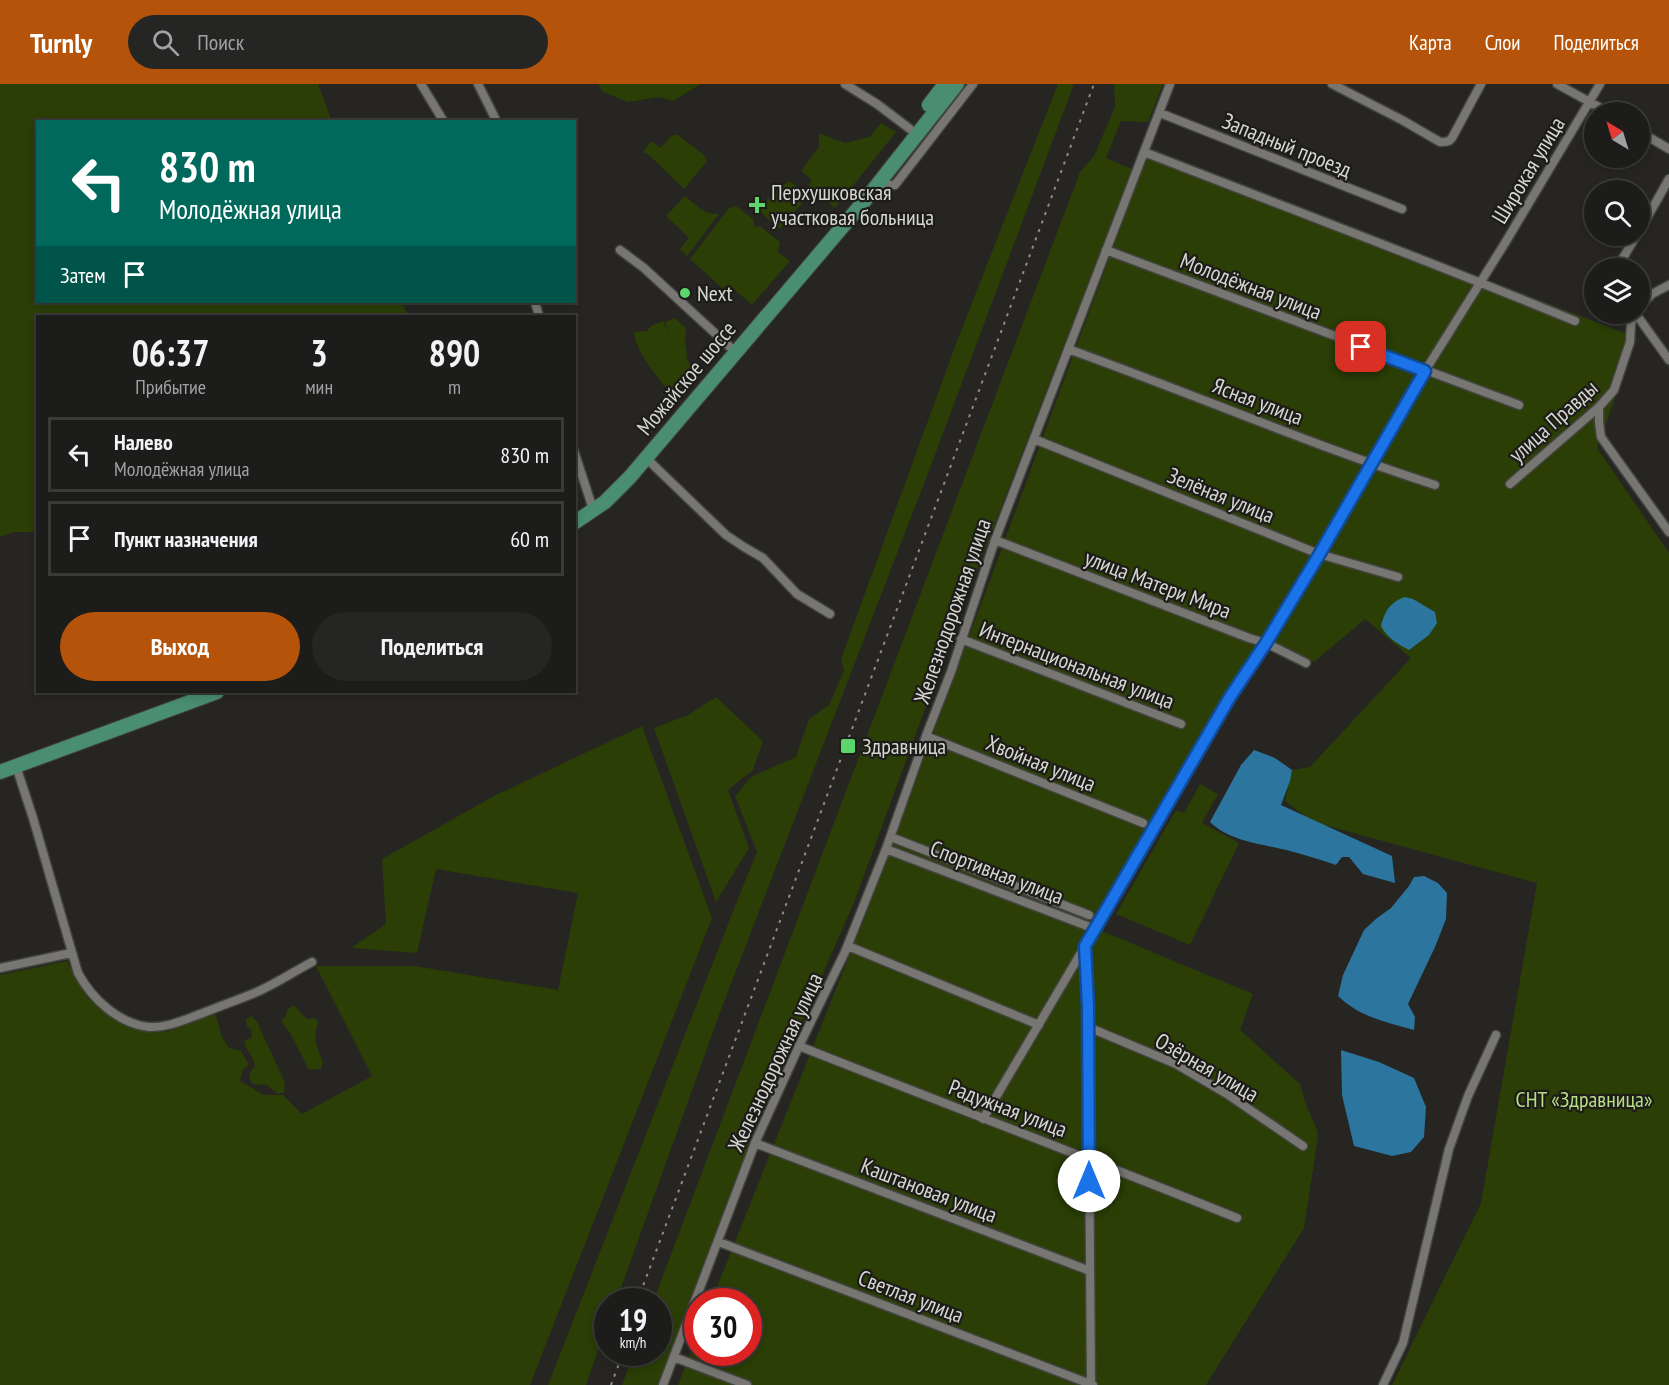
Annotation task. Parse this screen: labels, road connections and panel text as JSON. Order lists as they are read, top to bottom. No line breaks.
{"streets":{"main road":["Можайское шоссе"],"street":["Западный проезд","Широкая улица","Молодёжная улица","Ясная улица","улица Правды","Зелёная улица","улица Матери Мира","Железнодорожная улица","Интернациональная улица","Хвойная улица","Спортивная улица","Озёрная улица","Радужная улица","Каштановая улица","Светлая улица"]},"crossings":[["Западный проезд","Железнодорожная улица"],["Широкая улица","Молодёжная улица"],["Широкая улица","Ясная улица"],["Широкая улица","Зелёная улица"],["Широкая улица","улица Матери Мира"],["Широкая улица","Спортивная улица"],["Широкая улица","Радужная улица"],["Молодёжная улица","Железнодорожная улица"],["Ясная улица","Железнодорожная улица"],["Зелёная улица","Железнодорожная улица"],["улица Матери Мира","Железнодорожная улица"],["Железнодорожная улица","Интернациональная улица"],["Железнодорожная улица","Хвойная улица"],["Железнодорожная улица","Спортивная улица"],["Железнодорожная улица","Радужная улица"],["Железнодорожная улица","Каштановая улица"],["Железнодорожная улица","Светлая улица"]],"parks":["СНТ «Здравница»"],"places":{"health":["Перхушковская участковая больница"],"other":["Next"],"transit":["Здравница"]},"north":"top left","page":{"header":"Turnly","search":"Поиск","nav":["Карта","Слои","Поделиться"],"turn":["830 m","Молодёжная улица"],"then":"Затем","eta":["06:37","Прибытие","3","мин","890","m"],"list":[{"name":"Налево","note":"Молодёжная улица","value":"830 m"},{"name":"Пункт назначения","value":"60 m"}],"buttons":["Выход","Поделиться"],"speed":"19 km/h","limit":"30"}}
